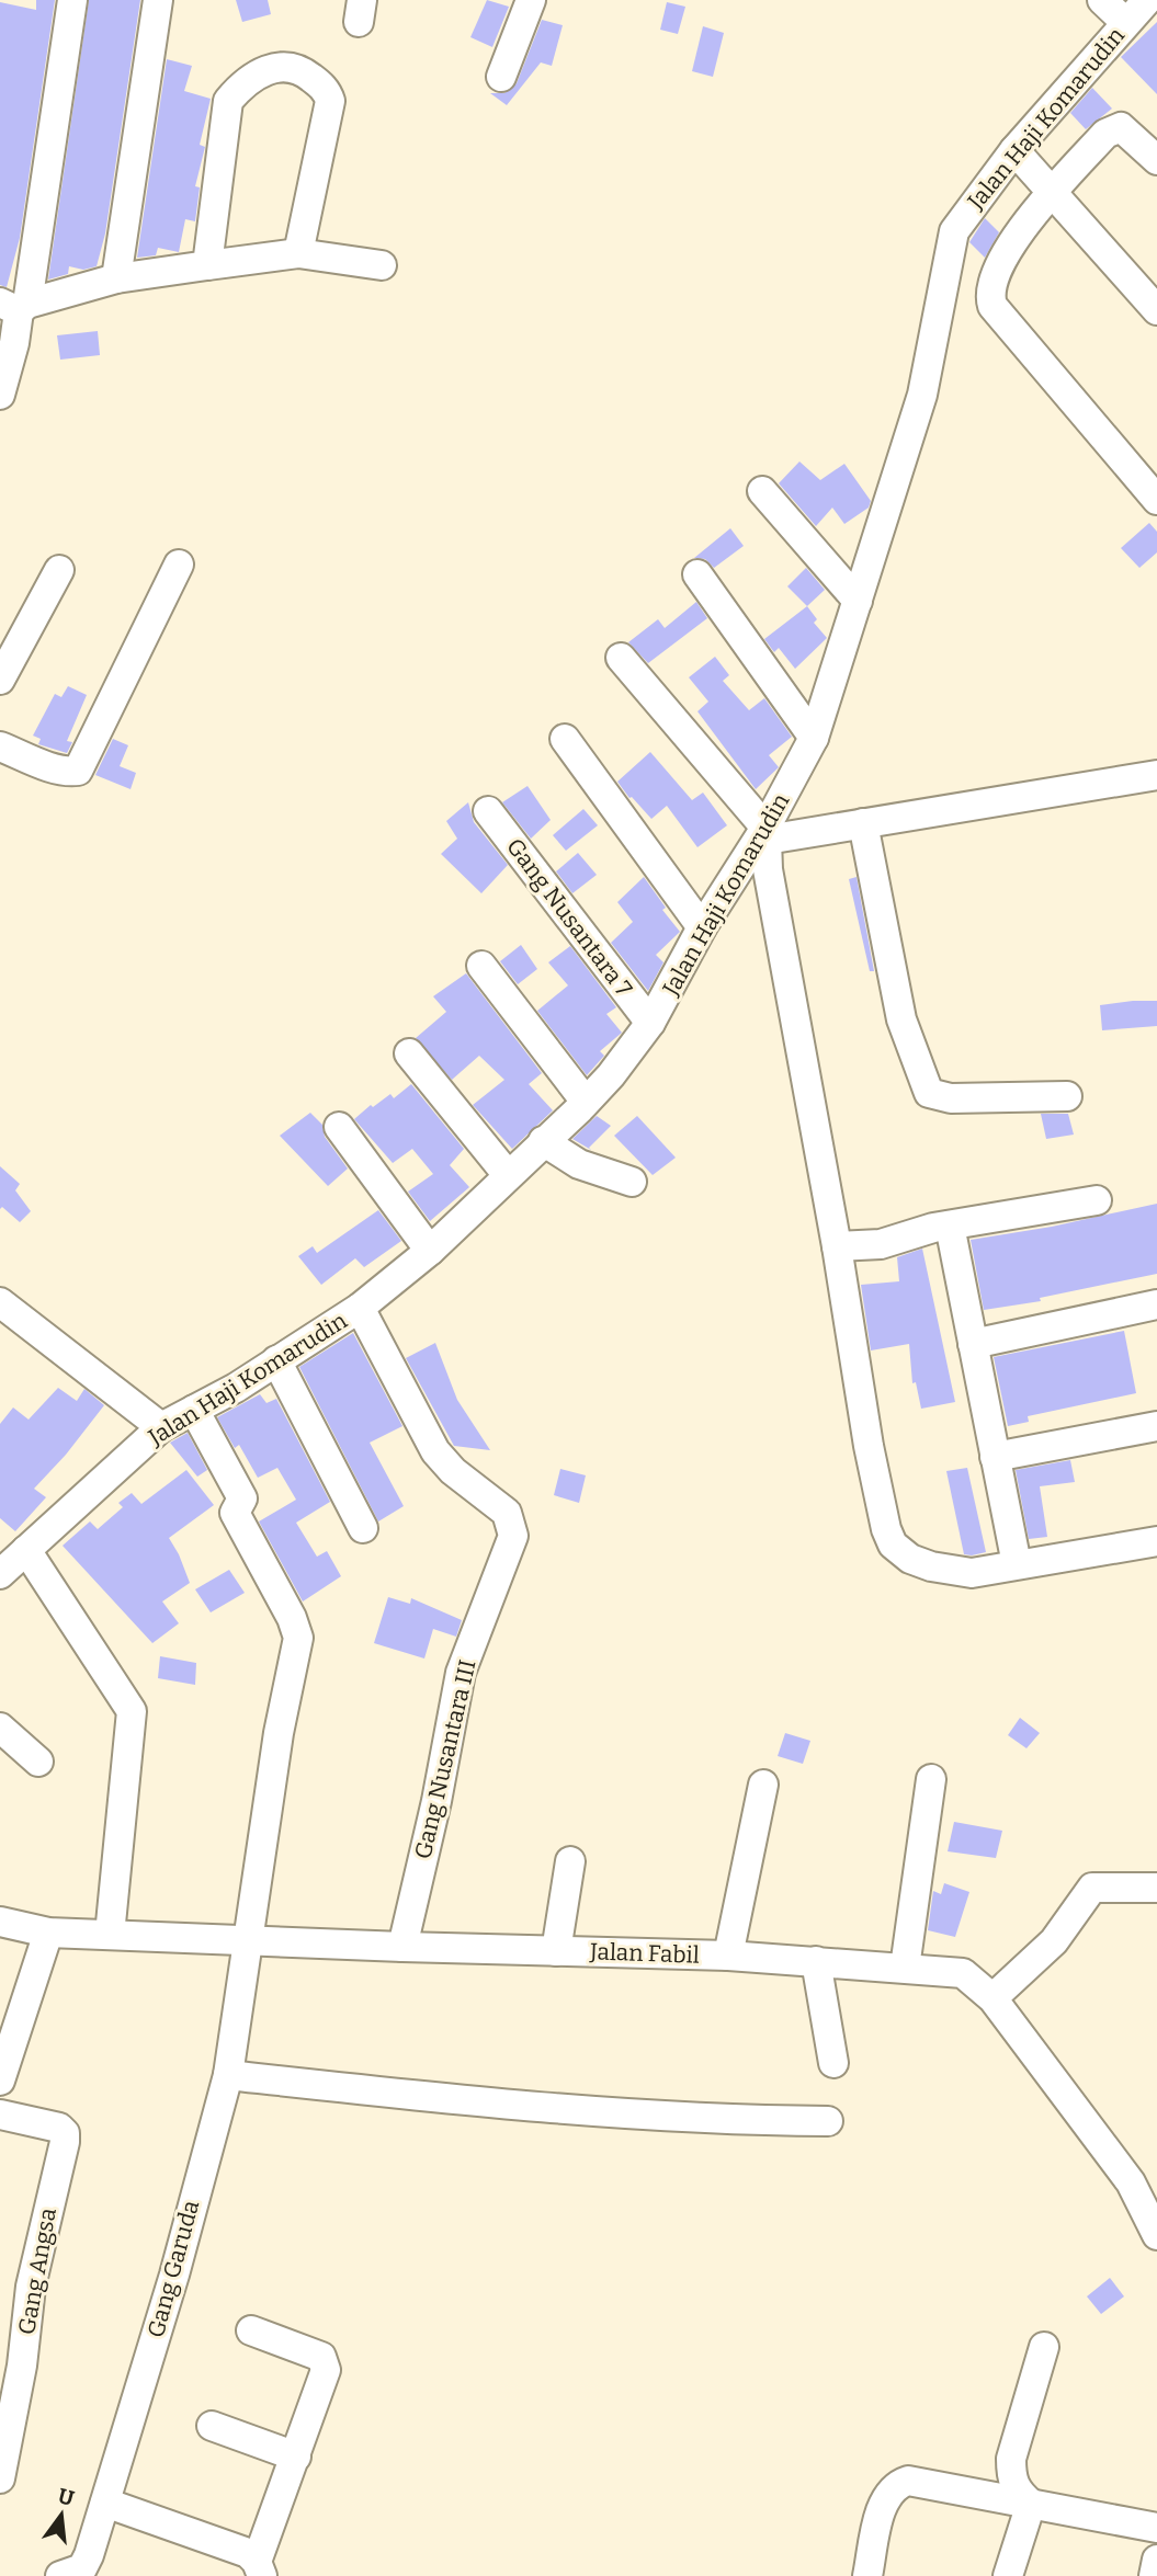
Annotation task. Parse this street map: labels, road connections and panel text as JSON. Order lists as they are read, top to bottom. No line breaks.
{"streets":{"street":["Jalan Haji Komarudin","Gang Nusantara 7","Gang Nusantara III","Jalan Fabil","Gang Garuda","Gang Angsa"]},"crossings":[["Jalan Haji Komarudin","Gang Nusantara 7"],["Jalan Haji Komarudin","Gang Nusantara III"],["Jalan Haji Komarudin","Gang Garuda"],["Gang Nusantara III","Jalan Fabil"],["Jalan Fabil","Gang Garuda"]],"north":"top"}
